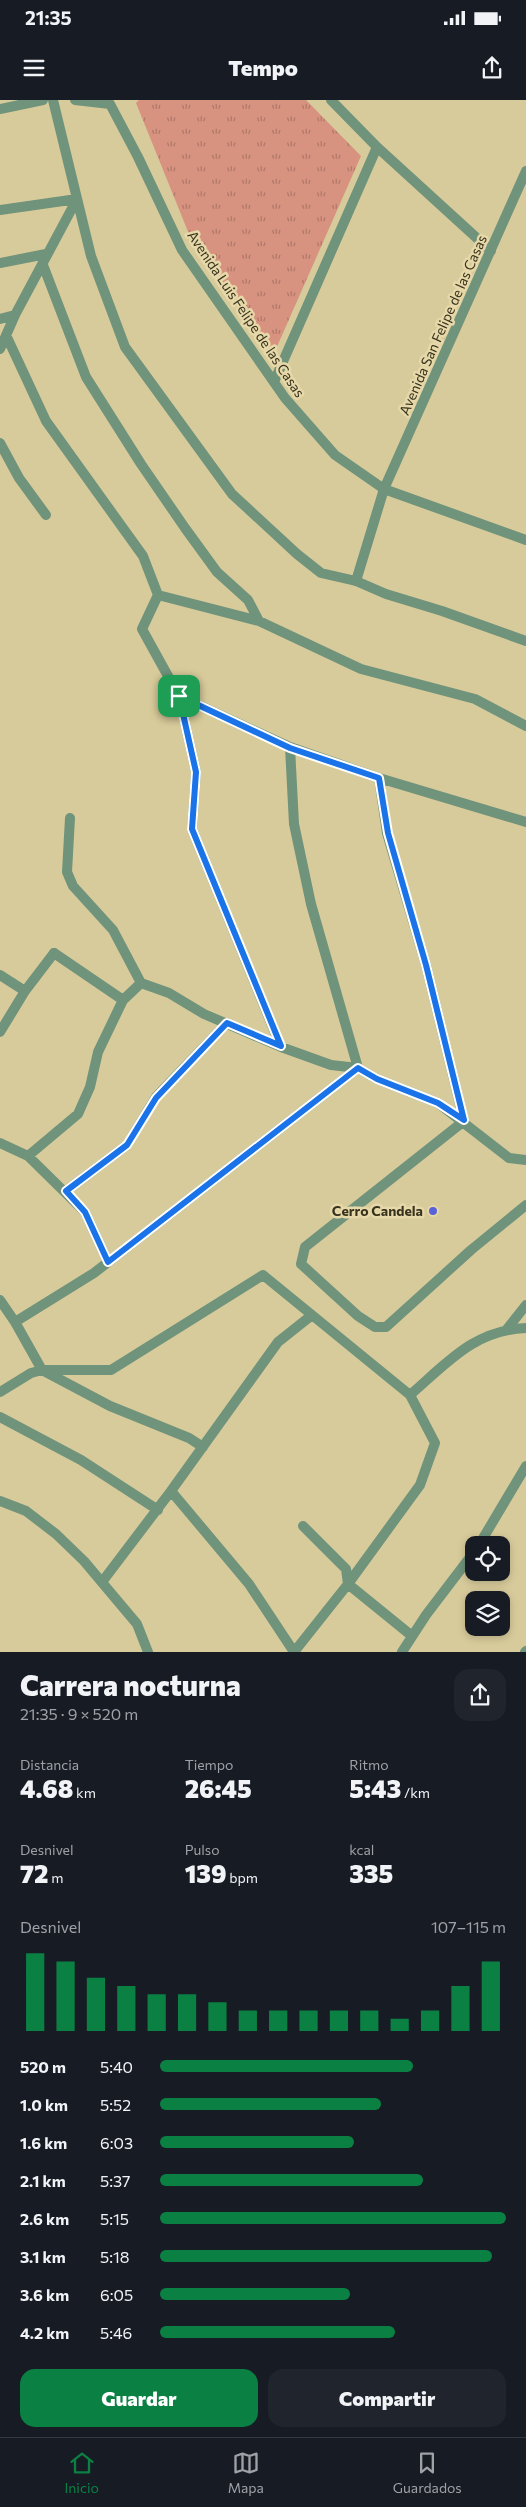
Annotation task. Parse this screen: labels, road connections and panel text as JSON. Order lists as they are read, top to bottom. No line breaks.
{"streets":{"street":["Avenida Luis Felipe de las Casas","Avenida San Felipe de las Casas"]},"crossings":[["Avenida Luis Felipe de las Casas","Avenida San Felipe de las Casas"]],"places":["Cerro Candela"],"page":{"status":"21:35","header":"Tempo","heading":["Carrera nocturna","21:35 · 9 × 520 m"],"stats":[["Distancia","4.68 km"],["Tiempo","26:45"],["Ritmo","5:43 /km"],["Desnivel","72 m"],["Pulso","139 bpm"],["kcal","335"]],"chart":["Desnivel","107–115 m"],"list":[{"name":"520 m","note":"5:40"},{"name":"1.0 km","note":"5:52"},{"name":"1.6 km","note":"6:03"},{"name":"2.1 km","note":"5:37"},{"name":"2.6 km","note":"5:15"},{"name":"3.1 km","note":"5:18"},{"name":"3.6 km","note":"6:05"},{"name":"4.2 km","note":"5:46"}],"buttons":["Guardar","Compartir"],"tabs":["Inicio","Mapa","Guardados"]}}
